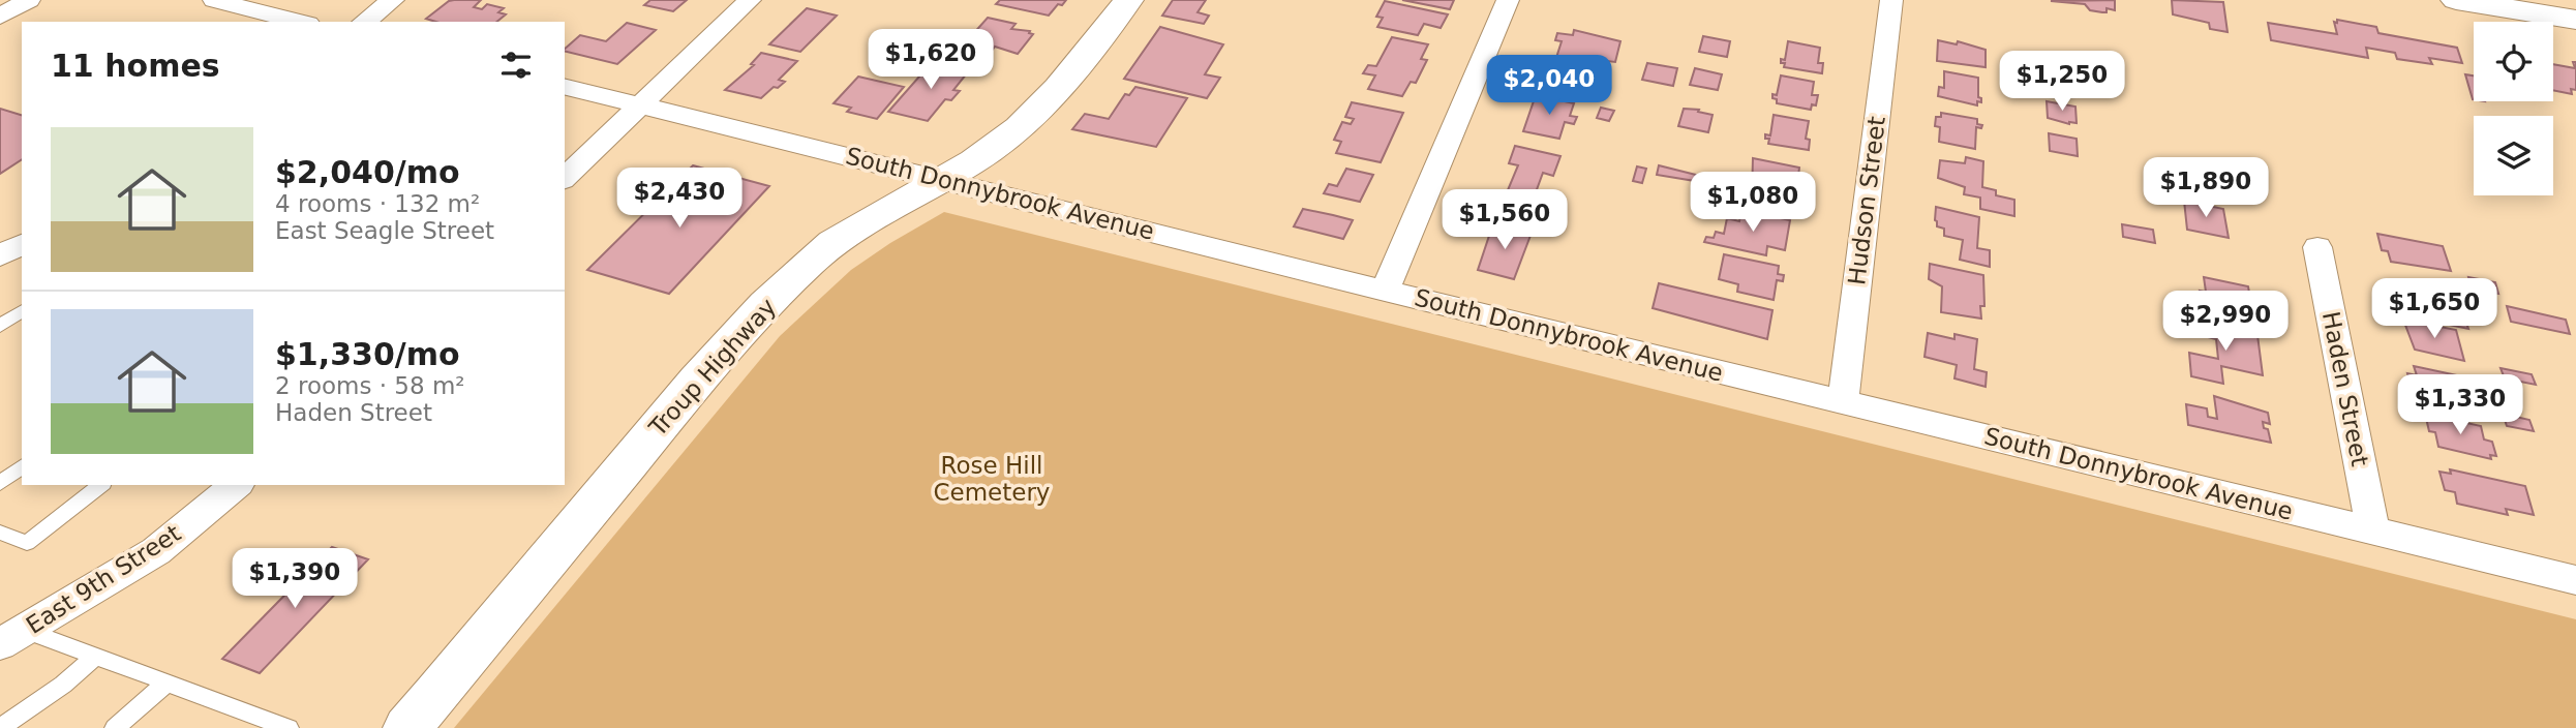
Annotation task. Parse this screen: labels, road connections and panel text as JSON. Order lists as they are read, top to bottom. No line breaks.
{"streets":{"main road":["Troup Highway"],"street":["South Donnybrook Avenue","Hudson Street","Haden Street","East 9th Street"]},"crossings":[["South Donnybrook Avenue","Hudson Street"],["South Donnybrook Avenue","Troup Highway"],["South Donnybrook Avenue","Haden Street"]],"parks":["Rose Hill Cemetery"],"page":{"heading":"11 homes","price":["$1,620","$1,250","$2,040","$1,890","$2,430","$1,080","$1,560","$1,650","$2,990","$1,330","$1,390"],"list":[{"name":"$2,040/mo","note":"4 rooms · 132 m² · East Seagle Street"},{"name":"$1,330/mo","note":"2 rooms · 58 m² · Haden Street"}]}}
